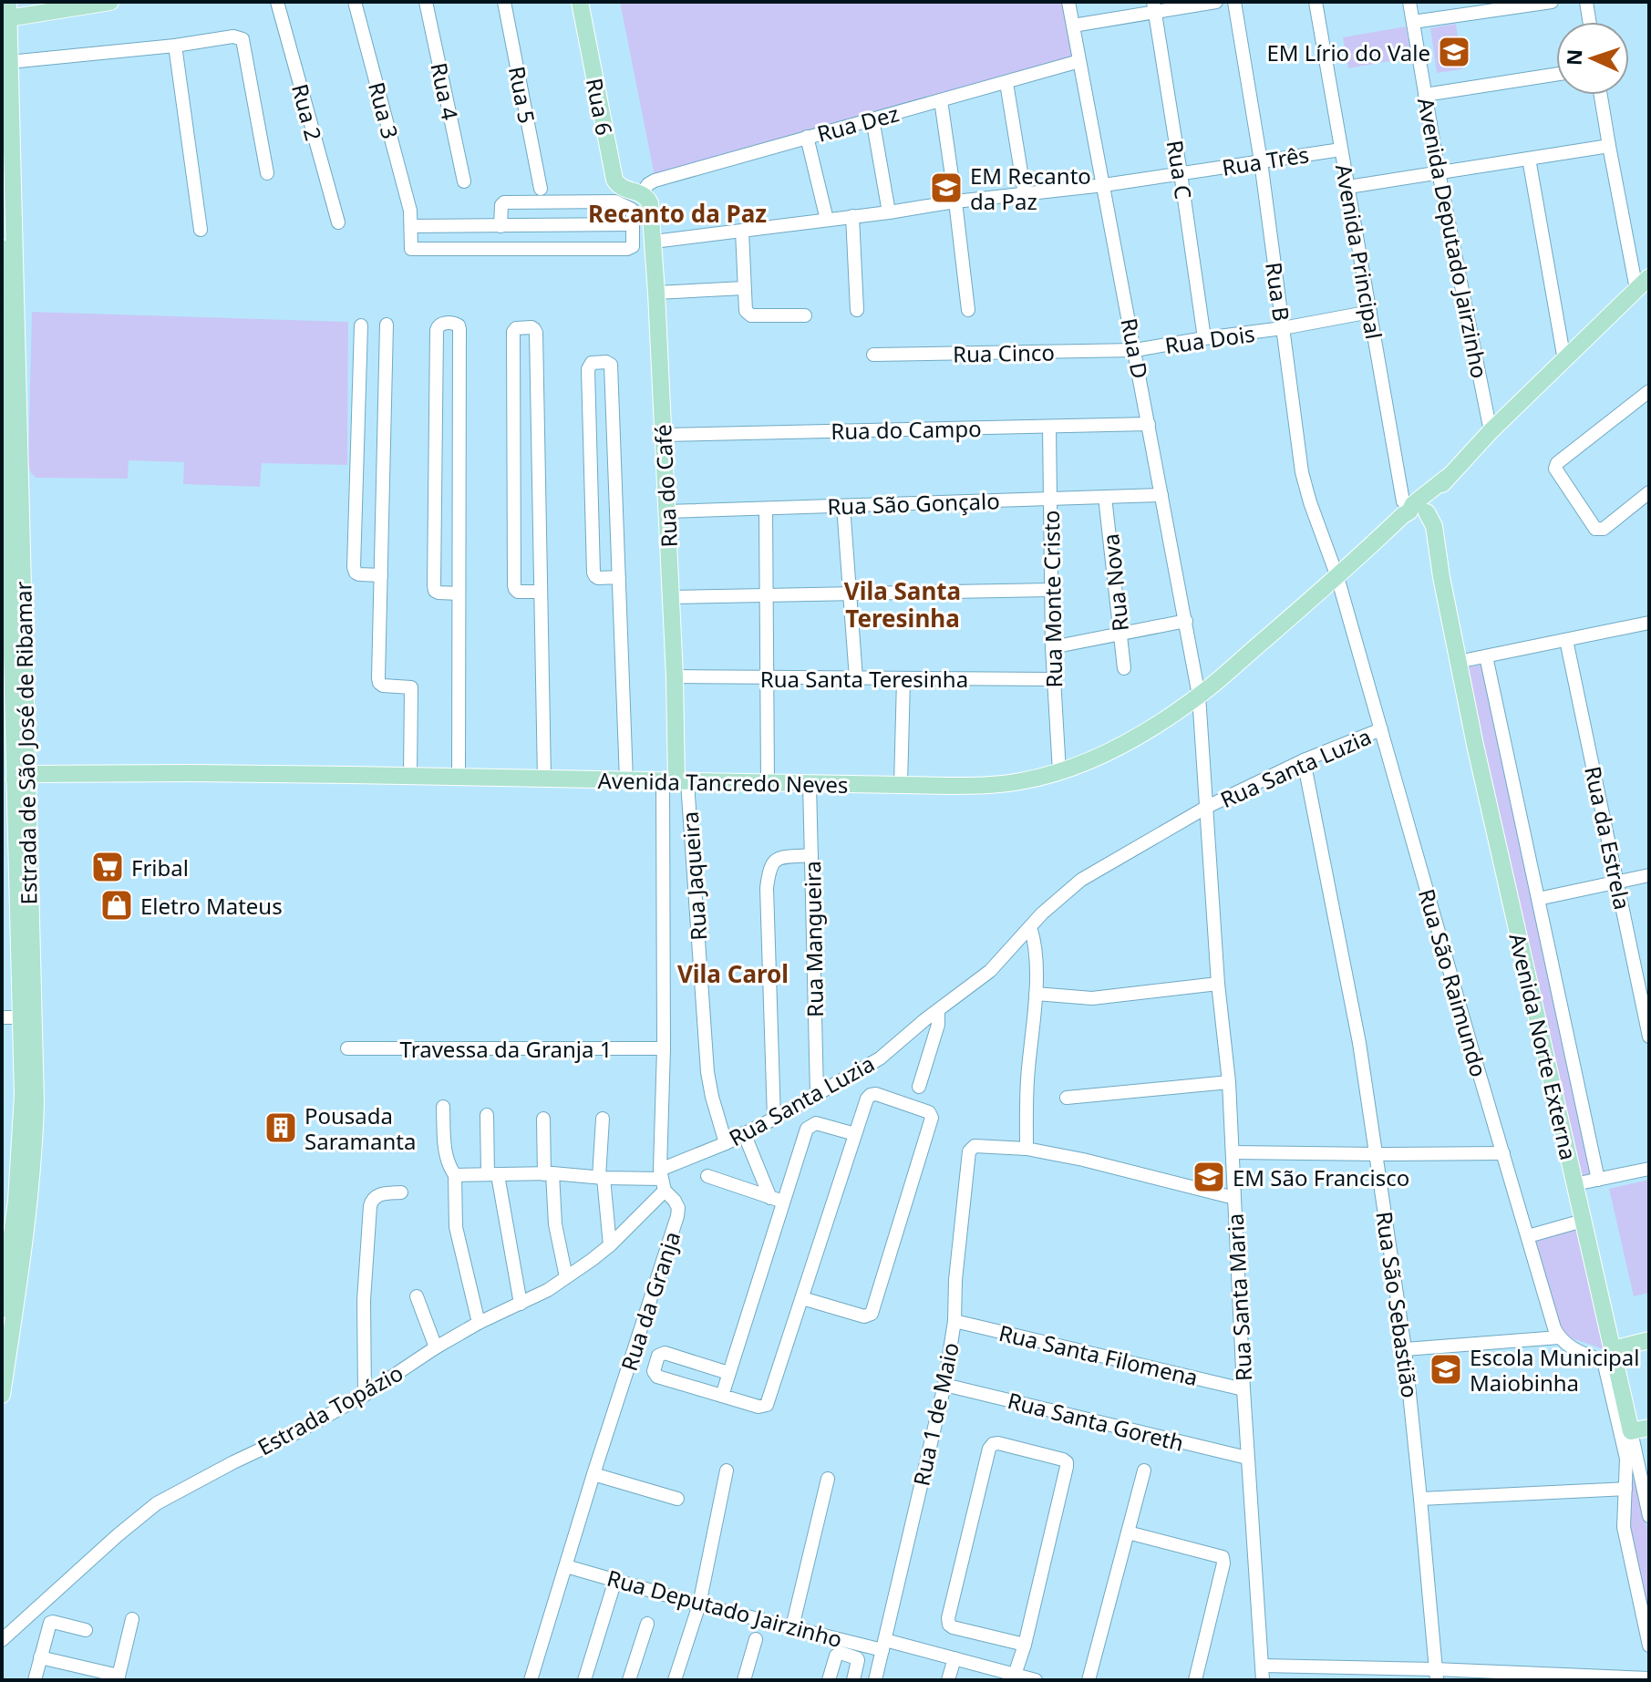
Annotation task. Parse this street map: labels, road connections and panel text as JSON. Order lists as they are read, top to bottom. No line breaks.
{"streets":{"main road":["Rua 6","Rua do Café","Estrada de São José de Ribamar","Avenida Tancredo Neves","Avenida Norte Externa"],"street":["Rua 4","Rua 5","Rua 3","Rua 2","Rua Dez","Rua Três","Rua C","Avenida Deputado Jairzinho","Avenida Principal","Rua B","Rua Dois","Rua D","Rua Cinco","Rua do Campo","Rua São Gonçalo","Rua Nova","Rua Monte Cristo","Rua Santa Teresinha","Rua Santa Luzia","Rua da Estrela","Rua Jaqueira","Rua Mangueira","Rua São Raimundo","Travessa da Granja 1","Rua Santa Maria","Rua da Granja","Rua São Sebastião","Rua Santa Filomena","Estrada Topázio","Rua 1 de Maio","Rua Santa Goreth","Rua Deputado Jairzinho"]},"crossings":[["Rua 6","Rua Dez"],["Rua 6","Rua do Café"],["Rua Dez","Rua D"],["Rua Dez","Rua do Café"],["Rua Três","Rua C"],["Rua Três","Avenida Principal"],["Rua Três","Rua B"],["Rua Três","Rua D"],["Rua C","Rua Dois"],["Avenida Deputado Jairzinho","Avenida Tancredo Neves"],["Avenida Principal","Rua Dois"],["Avenida Principal","Avenida Tancredo Neves"],["Avenida Principal","Avenida Norte Externa"],["Rua B","Rua Dois"],["Rua B","Avenida Tancredo Neves"],["Rua B","Rua São Raimundo"],["Rua Dois","Rua D"],["Rua Dois","Rua Cinco"],["Rua D","Rua Cinco"],["Rua D","Rua do Campo"],["Rua D","Rua São Gonçalo"],["Rua D","Avenida Tancredo Neves"],["Rua D","Rua Santa Maria"],["Rua do Campo","Rua do Café"],["Rua do Campo","Rua Monte Cristo"],["Rua do Café","Rua São Gonçalo"],["Rua do Café","Rua Santa Teresinha"],["Rua do Café","Avenida Tancredo Neves"],["Rua do Café","Rua Jaqueira"],["Rua do Café","Rua da Granja"],["Rua São Gonçalo","Rua Nova"],["Rua São Gonçalo","Rua Monte Cristo"],["Rua Monte Cristo","Rua Santa Teresinha"],["Rua Monte Cristo","Avenida Tancredo Neves"],["Estrada de São José de Ribamar","Avenida Tancredo Neves"],["Rua Santa Luzia","Rua Jaqueira"],["Rua Santa Luzia","Rua Mangueira"],["Rua Santa Luzia","Rua São Raimundo"],["Rua Santa Luzia","Rua Santa Maria"],["Rua Santa Luzia","Rua da Granja"],["Rua Santa Luzia","Rua São Sebastião"],["Rua Santa Luzia","Estrada Topázio"],["Avenida Tancredo Neves","Rua Jaqueira"],["Avenida Tancredo Neves","Rua Mangueira"],["Avenida Tancredo Neves","Rua São Raimundo"],["Avenida Tancredo Neves","Avenida Norte Externa"],["Avenida Tancredo Neves","Rua Santa Maria"],["Avenida Tancredo Neves","Rua da Granja"],["Rua Jaqueira","Rua da Granja"],["Travessa da Granja 1","Rua da Granja"],["Rua Santa Maria","Rua Santa Filomena"],["Rua Santa Maria","Rua Santa Goreth"],["Rua da Granja","Estrada Topázio"],["Rua da Granja","Rua Deputado Jairzinho"],["Rua Santa Filomena","Rua 1 de Maio"],["Rua 1 de Maio","Rua Santa Goreth"],["Rua 1 de Maio","Rua Deputado Jairzinho"]],"districts":["Recanto da Paz","Vila Santa Teresinha","Vila Carol"],"places":{"school or university":["EM Lírio do Vale","EM Recanto da Paz","EM São Francisco","Escola Municipal Maiobinha"],"supermarket":["Fribal"],"shop":["Eletro Mateus"],"building":["Pousada Saramanta"]},"north":"left"}
